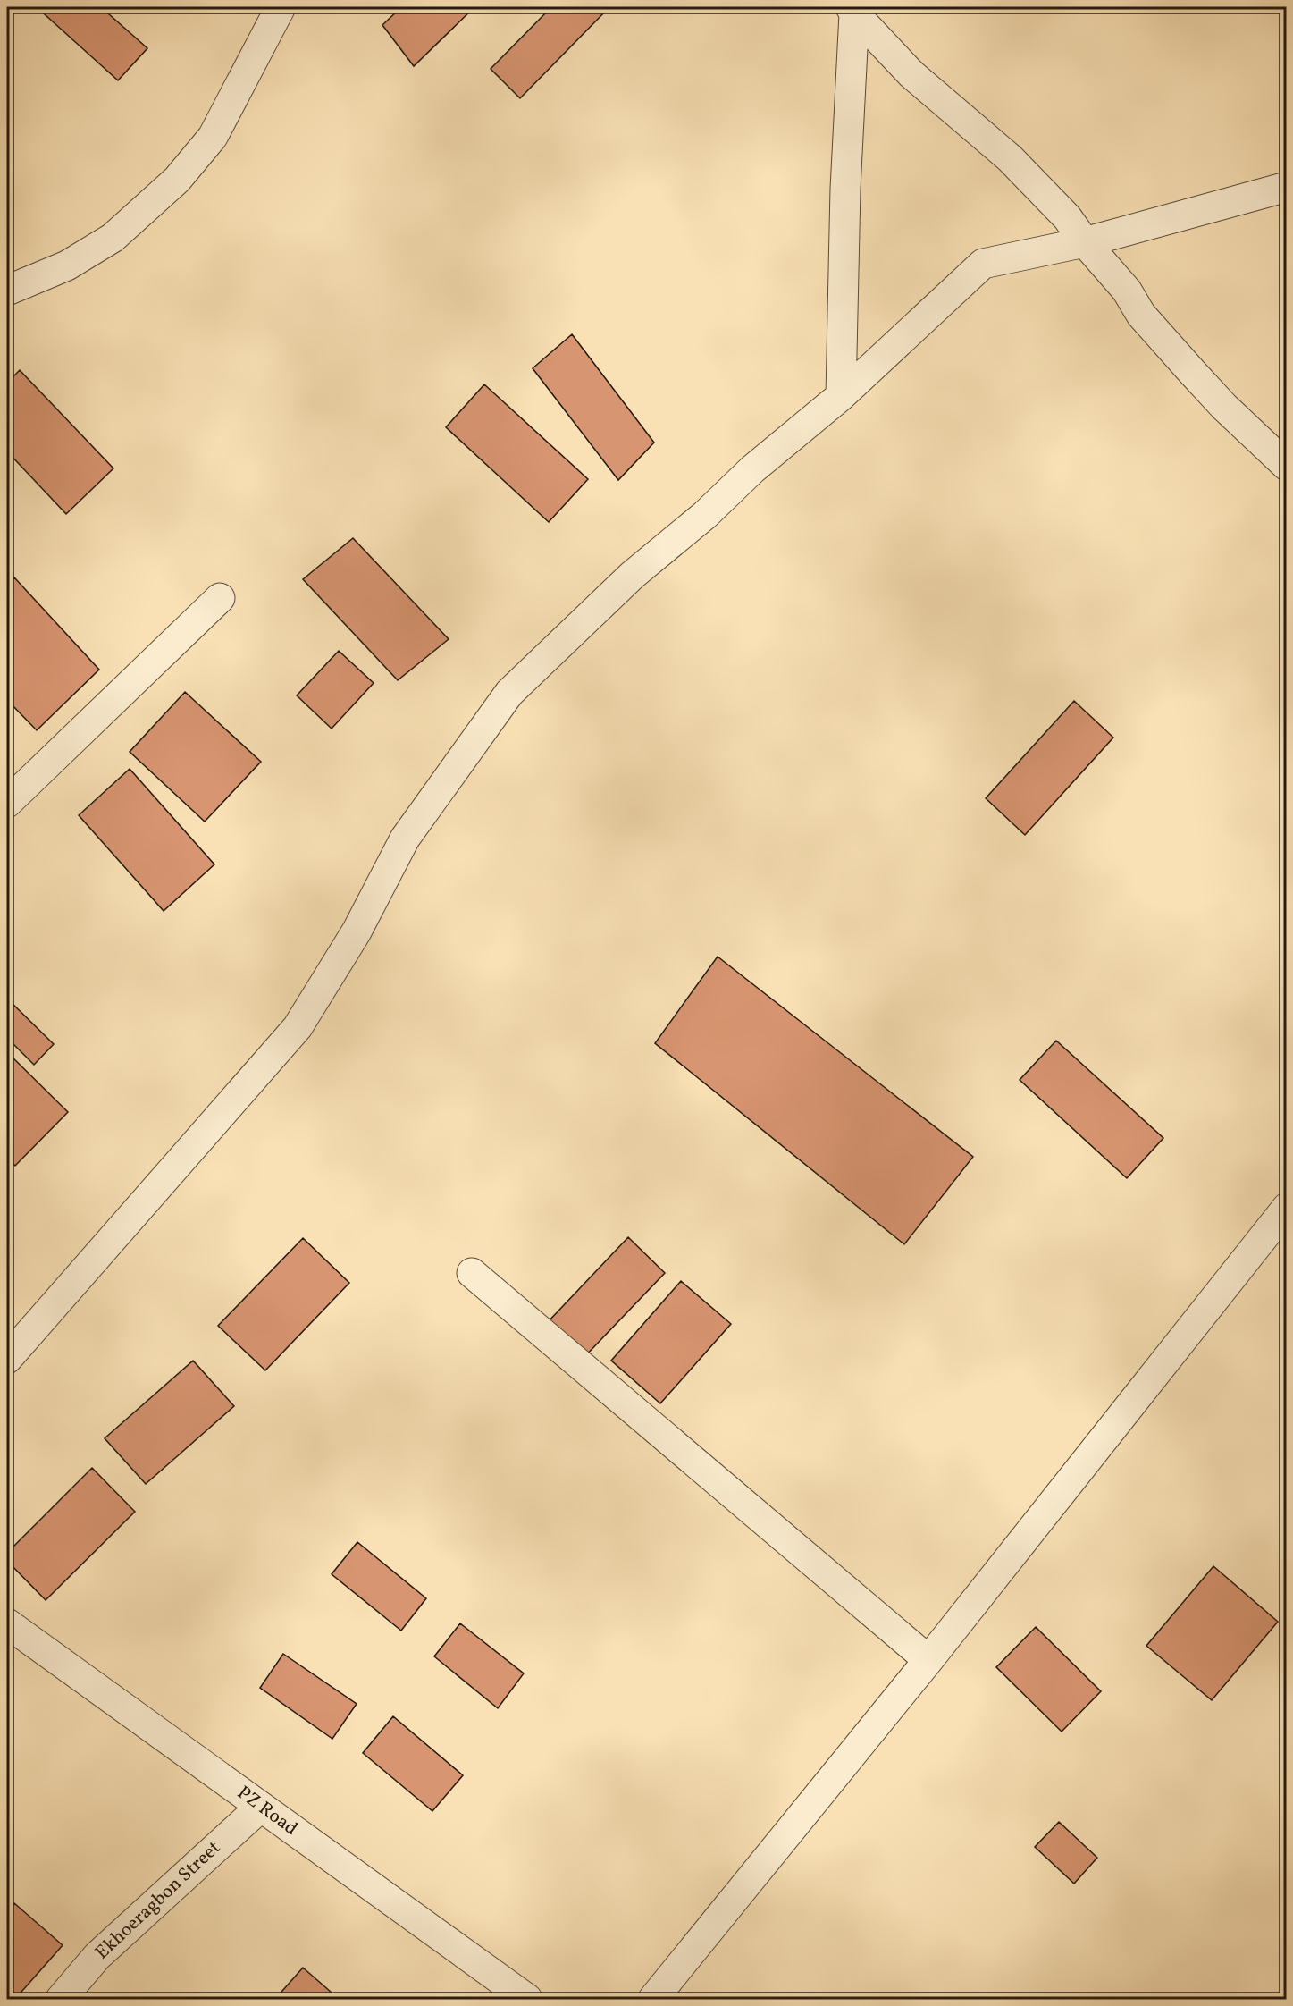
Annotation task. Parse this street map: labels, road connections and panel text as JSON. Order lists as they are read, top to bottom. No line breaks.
{"streets":{"street":["PZ Road","Ekhoeragbon Street"]},"crossings":[["PZ Road","Ekhoeragbon Street"]]}
